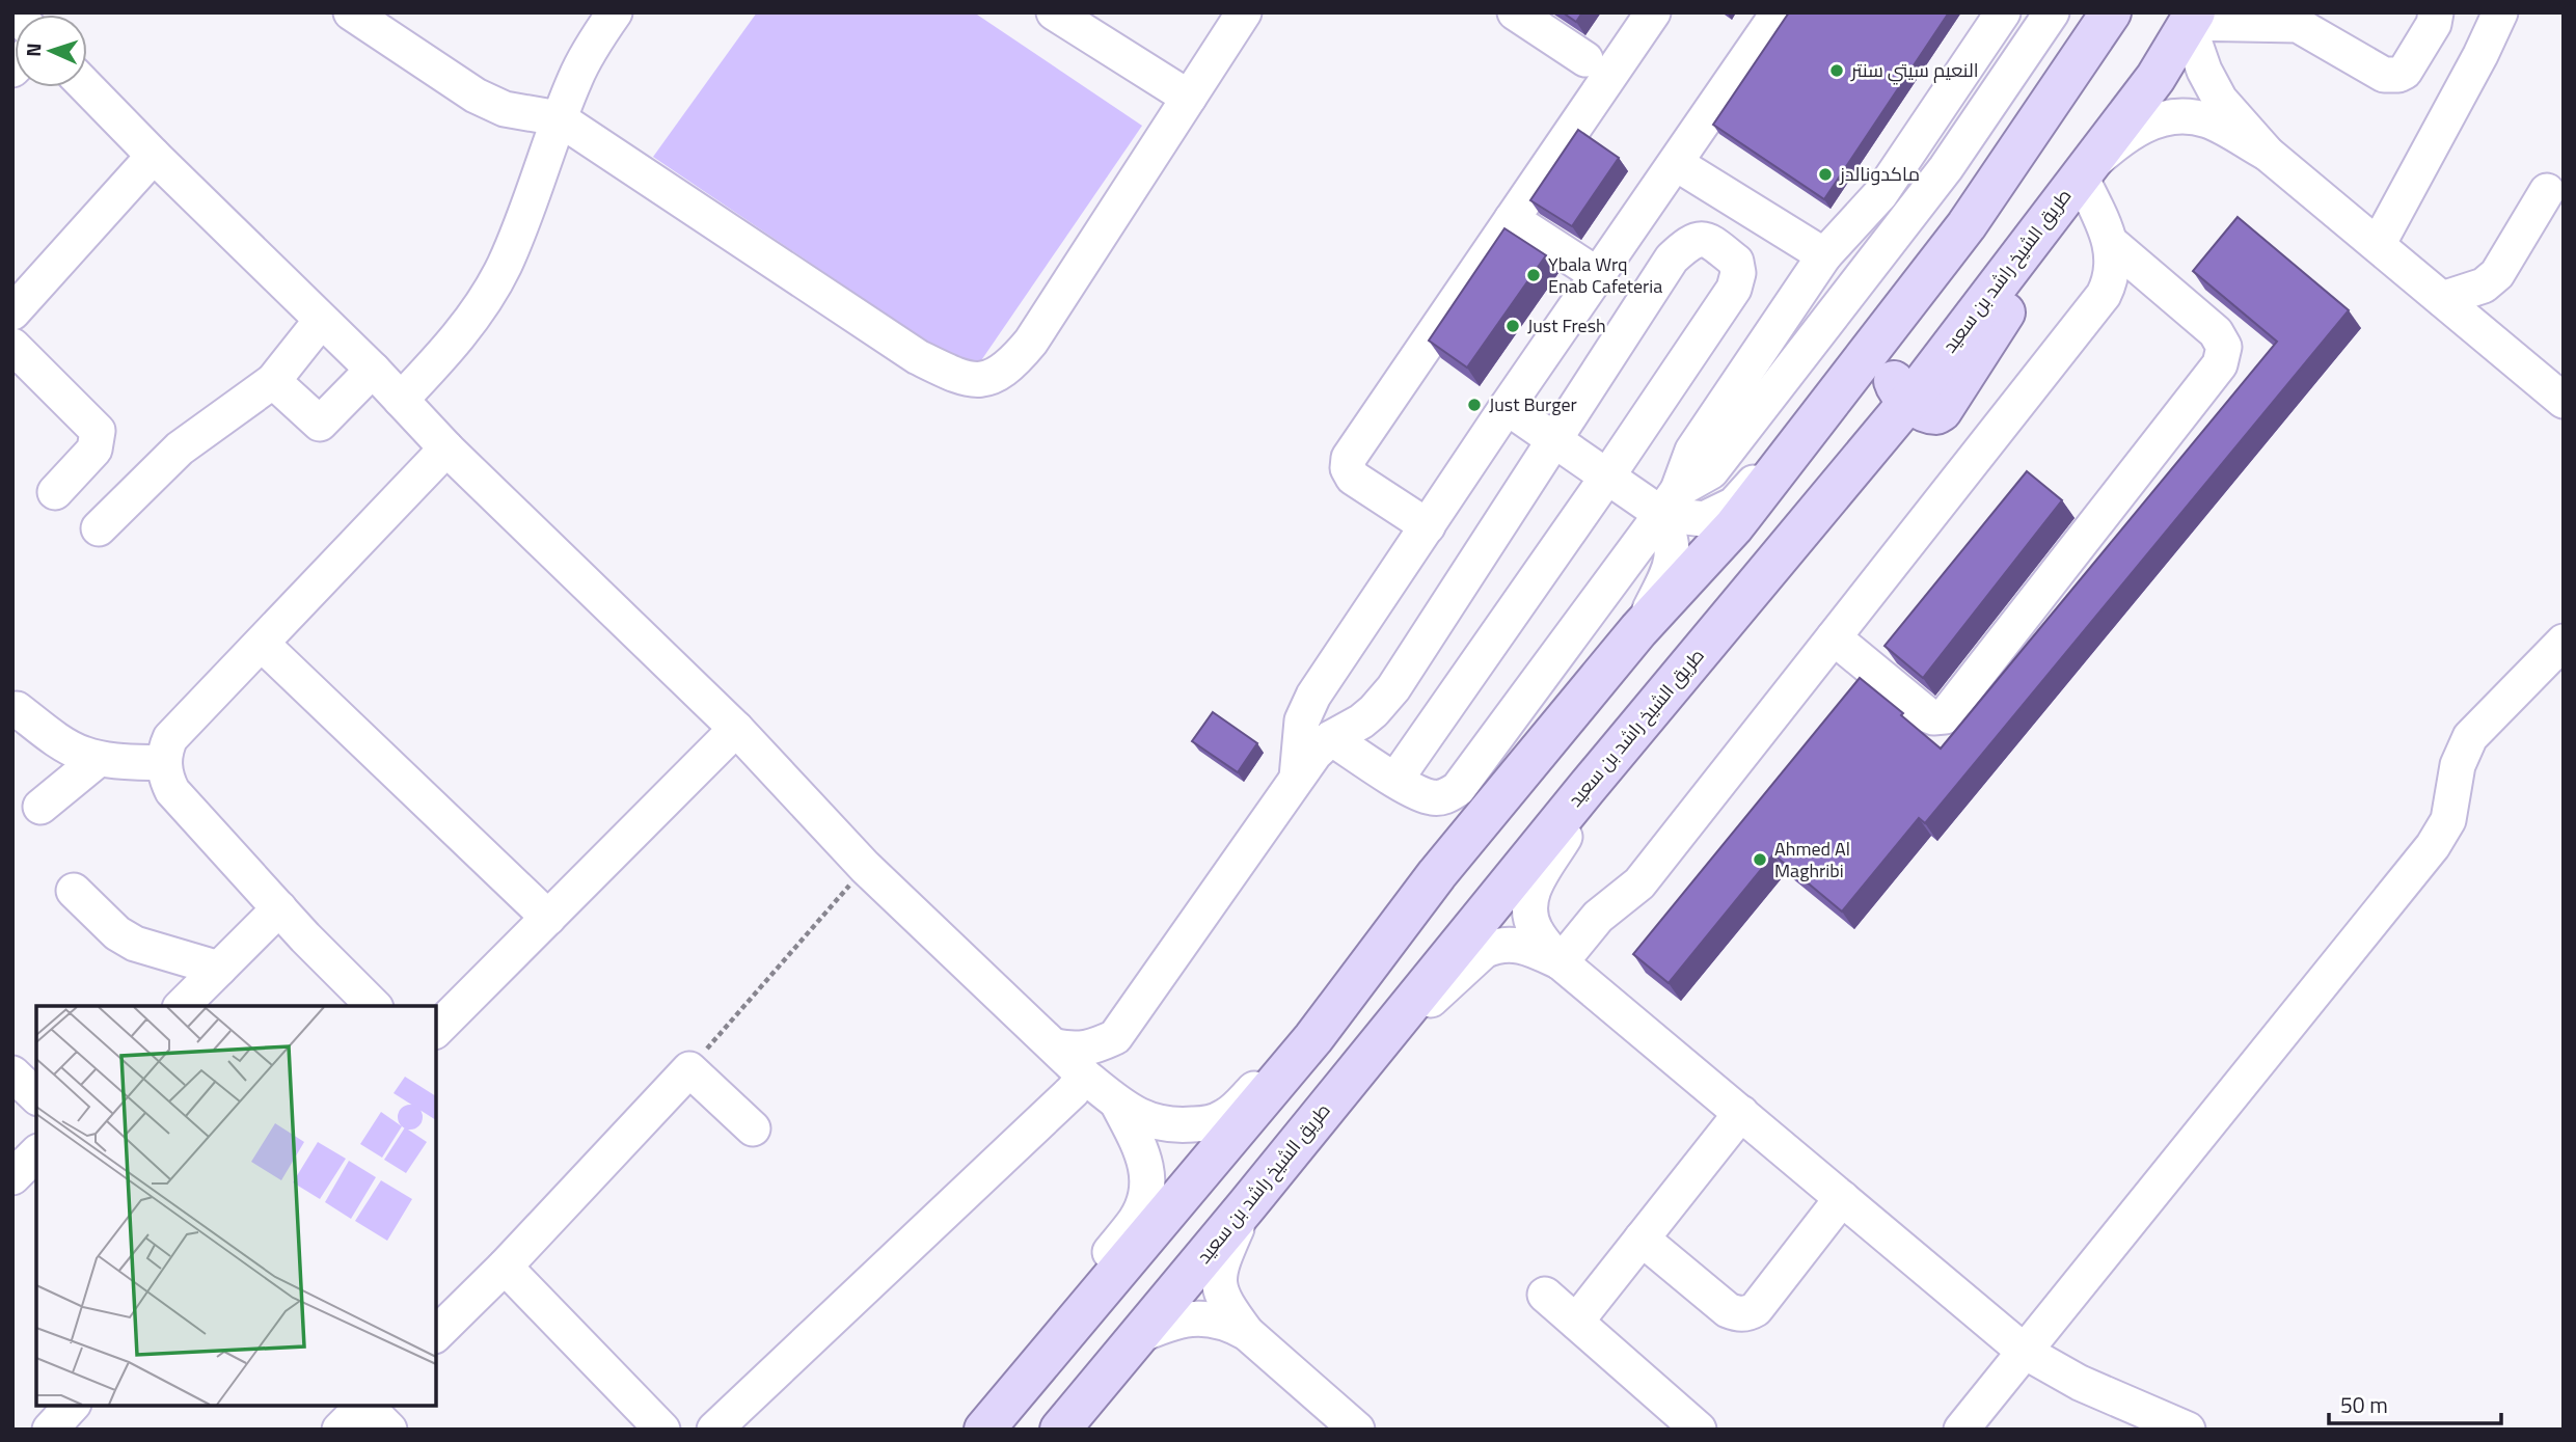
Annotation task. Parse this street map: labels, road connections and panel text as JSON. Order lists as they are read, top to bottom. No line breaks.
{"streets":{"main road":["طريق الشيخ راشد بن سعيد"]},"places":["النعيم سيتي سنتر","ماكدونالدز","Ybala Wrq Enab Cafeteria","Just Fresh","Just Burger","Ahmed Al Maghribi"],"scale_bar":"50 m","north":"left"}
